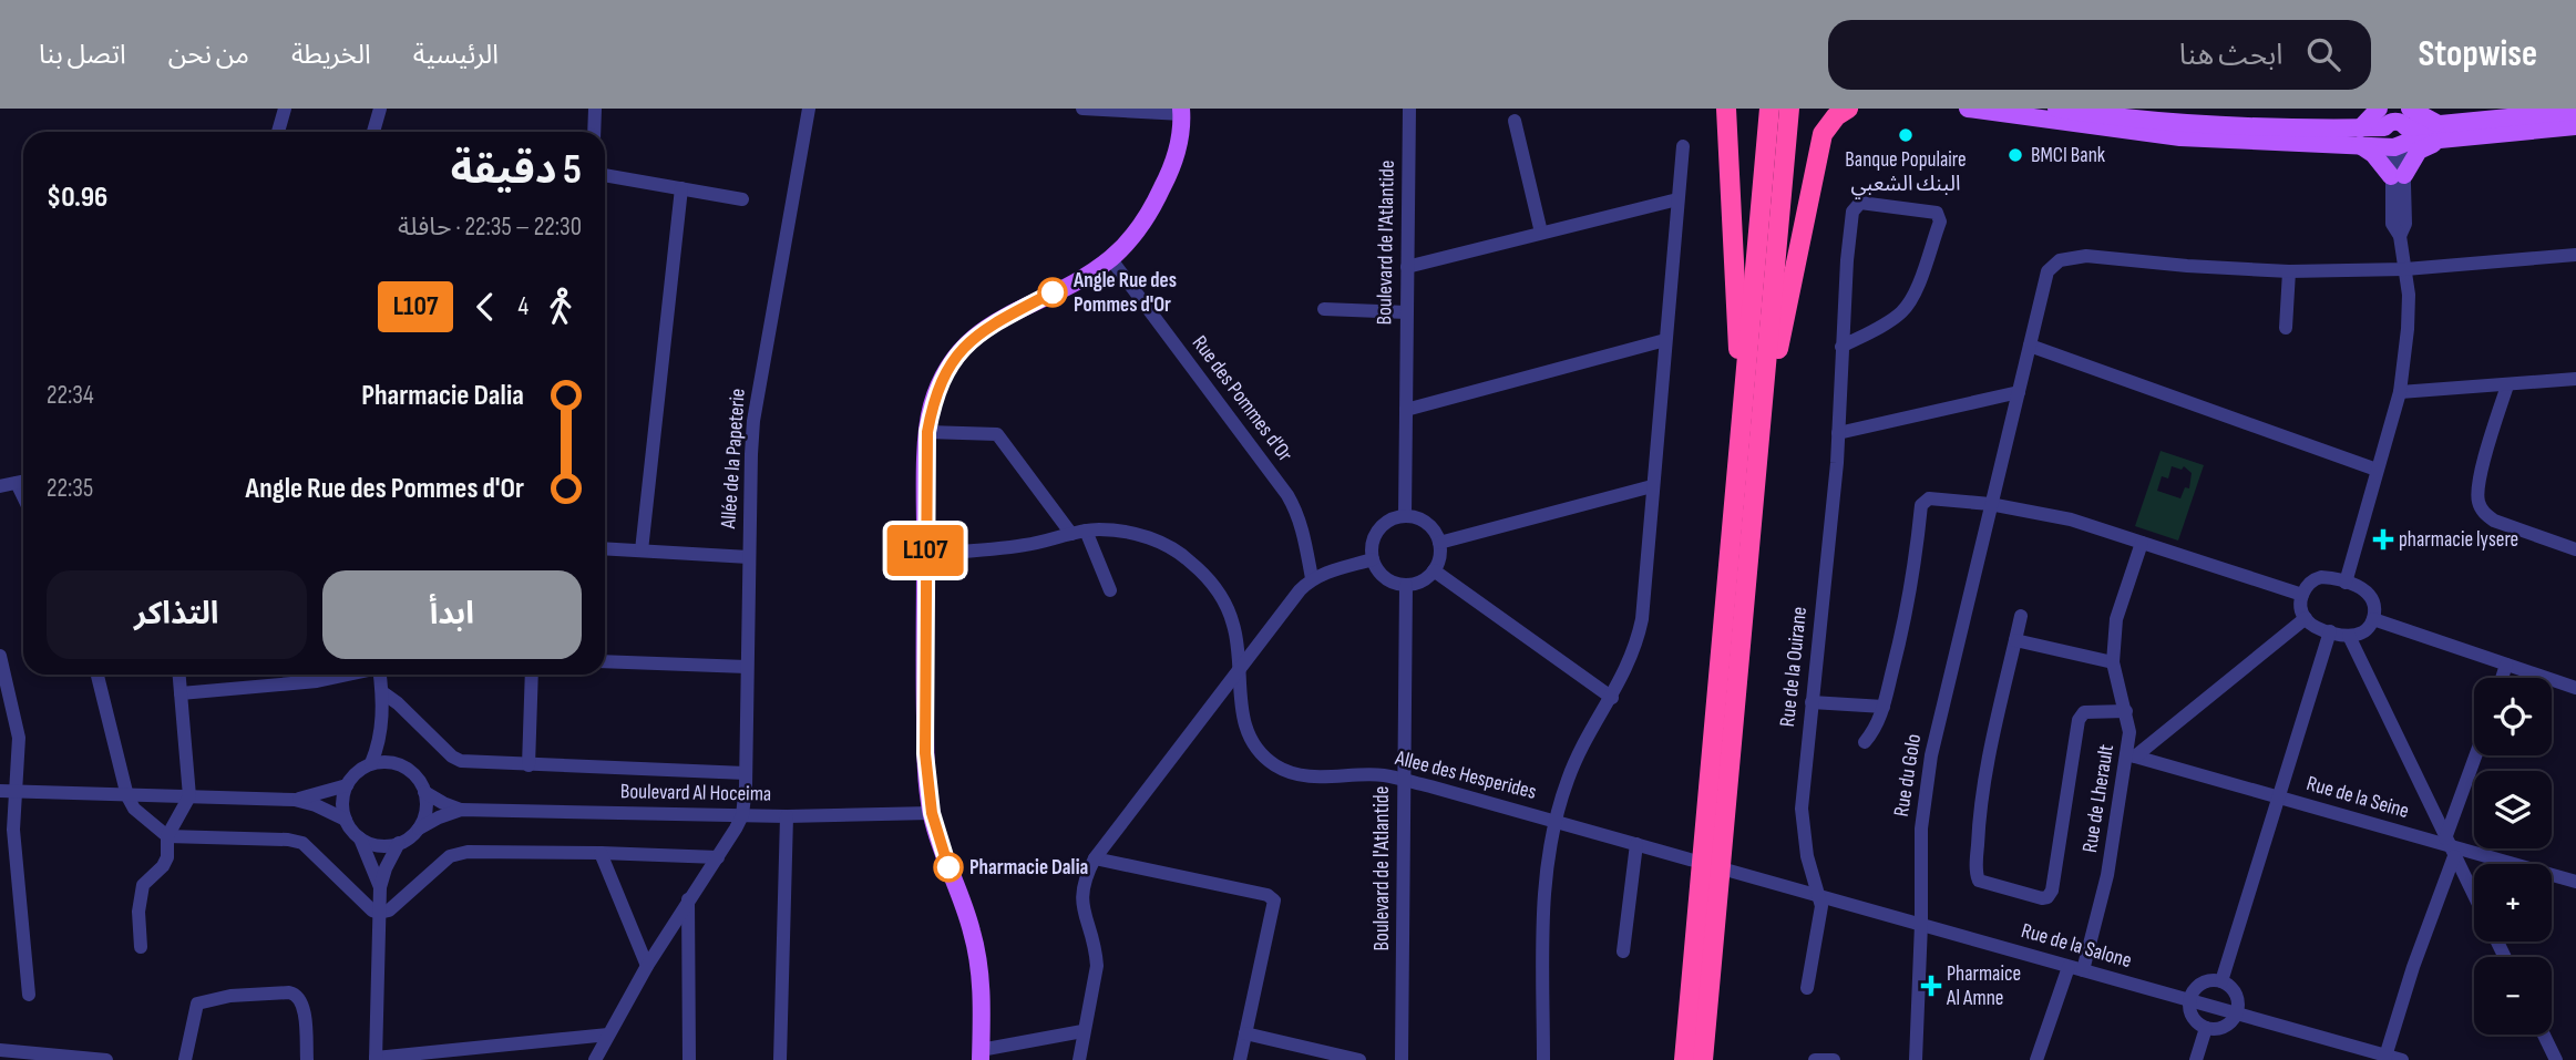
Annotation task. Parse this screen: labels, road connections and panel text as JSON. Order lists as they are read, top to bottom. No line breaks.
{"streets":{"street":["Boulevard de l'Atlantide","Rue des Pommes d'Or","Allée de la Papeterie","Rue de la Ouirane","Allee des Hesperides","Rue du Golo","Boulevard Al Hoceima","Rue de la Seine","Rue de Lherault","Rue de la Salone"]},"crossings":[["Boulevard de l'Atlantide","Allee des Hesperides"],["Allée de la Papeterie","Boulevard Al Hoceima"],["Rue de la Ouirane","Rue de la Salone"],["Allee des Hesperides","Rue de la Salone"],["Rue du Golo","Rue de la Salone"],["Rue de la Seine","Rue de Lherault"],["Rue de Lherault","Rue de la Salone"]],"places":{"other":["Banque Populaire البنك الشعبي","BMCI Bank","Angle Rue des Pommes d'Or","Pharmacie Dalia"],"health":["pharmacie lysere","Pharmaice Al Amne"]},"lines":["bus line L107"],"page":{"header":"Stopwise","search":"ابحث هنا","nav":["الرئيسية","الخريطة","من نحن","اتصل بنا"],"on_map":"L107","heading":["5 دقيقة","22:30 – 22:35 · حافلة","$0.96"],"legs":["4","L107"],"list":[{"name":"Pharmacie Dalia","value":"22:34"},{"name":"Angle Rue des Pommes d'Or","value":"22:35"}],"buttons":["ابدأ","التذاكر"],"map_buttons":["+","−"]}}
